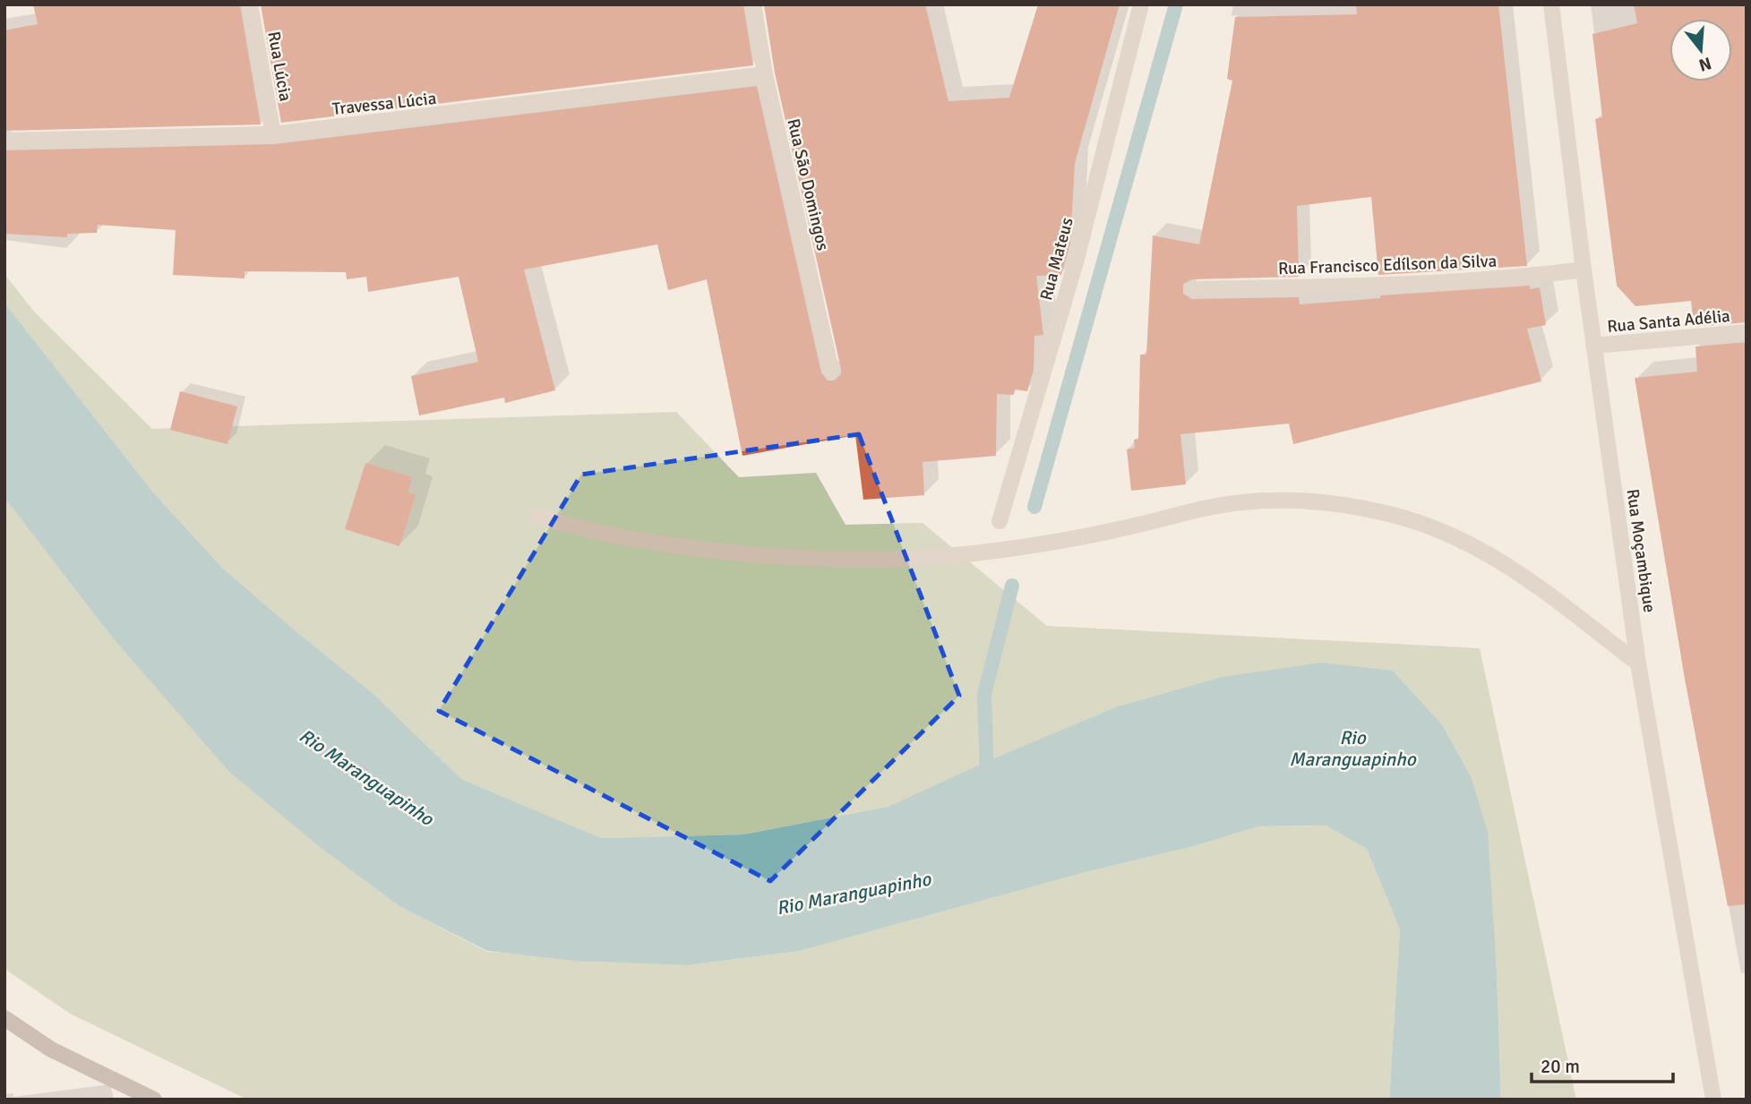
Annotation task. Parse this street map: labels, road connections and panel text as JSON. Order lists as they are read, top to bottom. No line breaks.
{"streets":{"street":["Rua Lúcia","Travessa Lúcia","Rua São Domingos","Rua Mateus","Rua Francisco Edílson da Silva","Rua Santa Adélia","Rua Moçambique"]},"crossings":[["Rua Lúcia","Travessa Lúcia"],["Travessa Lúcia","Rua São Domingos"],["Rua Francisco Edílson da Silva","Rua Moçambique"],["Rua Santa Adélia","Rua Moçambique"]],"water":["Rio Maranguapinho"],"scale_bar":"20 m","north":"bottom"}
